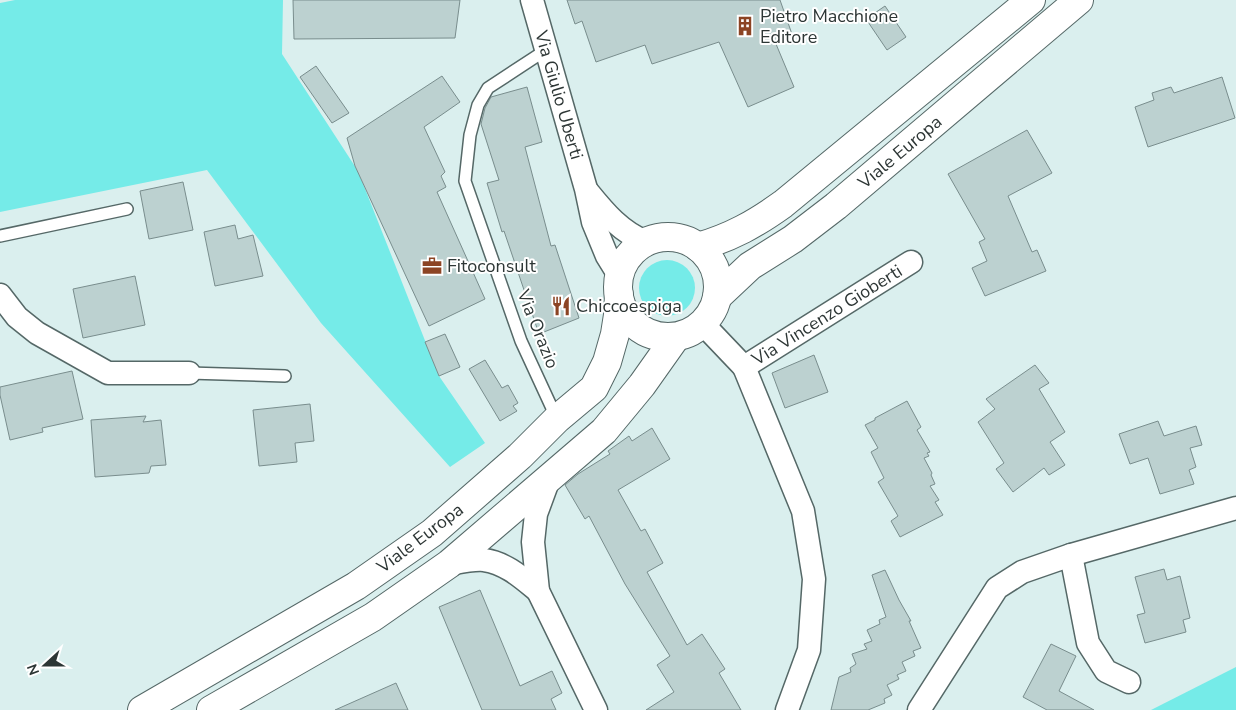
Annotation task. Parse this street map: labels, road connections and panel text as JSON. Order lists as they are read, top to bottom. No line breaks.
{"streets":{"street":["Via Giulio Uberti","Viale Europa","Via Vincenzo Gioberti"],"lane":["Via Orazio"]},"crossings":[["Via Giulio Uberti","Viale Europa"],["Via Giulio Uberti","Via Vincenzo Gioberti"],["Via Giulio Uberti","Via Orazio"],["Viale Europa","Via Vincenzo Gioberti"],["Viale Europa","Via Orazio"]],"places":{"building":["Pietro Macchione Editore"],"office":["Fitoconsult"],"restaurant":["Chiccoespiga"]},"north":"left"}
